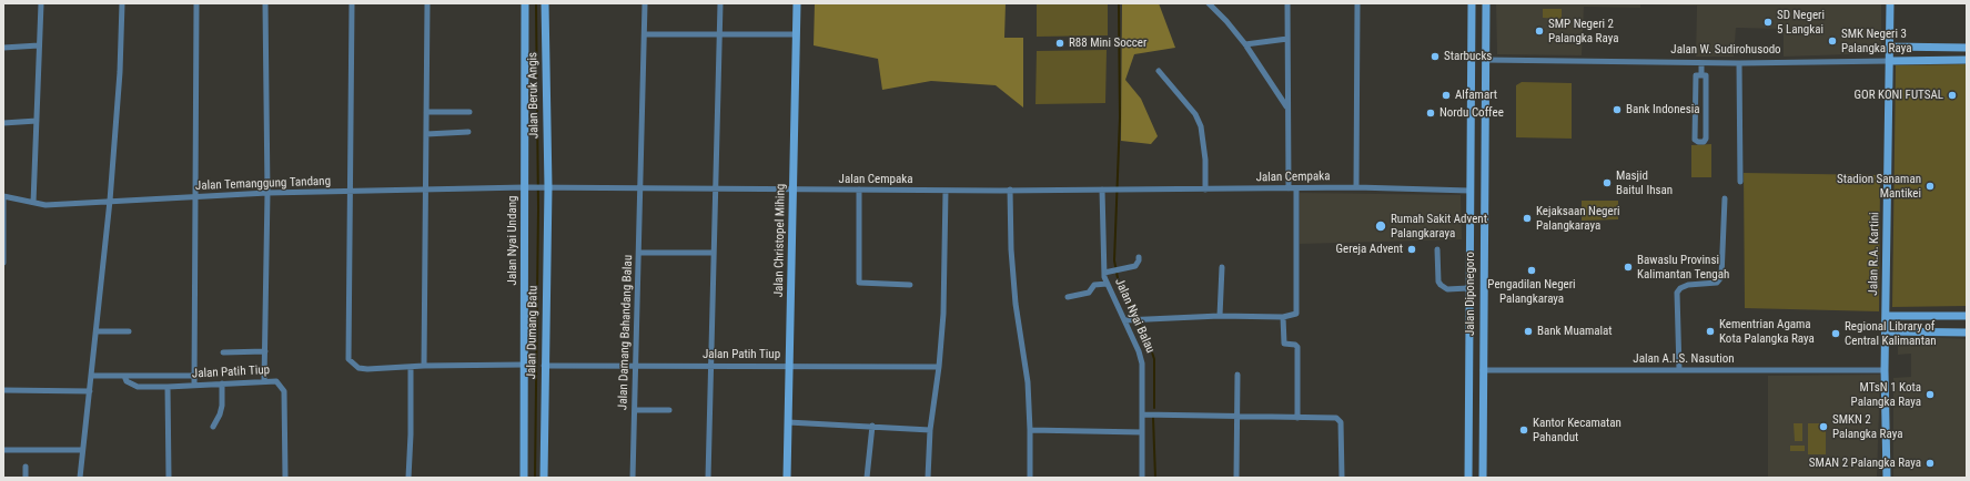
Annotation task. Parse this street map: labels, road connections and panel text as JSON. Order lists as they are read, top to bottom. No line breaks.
{"streets":{"street":["Jalan W. Sudirohusodo","Jalan Beruk Angis","Jalan Cempaka","Jalan Temanggung Tandang","Jalan Nyai Undang","Jalan Christopel Mihing","Jalan R.A. Kartini","Jalan Diponegoro","Jalan Nyai Balau","Jalan Dumang Batu","Jalan Damang Bahandang Balau","Jalan Patih Tiup","Jalan A.I.S. Nasution"]},"crossings":[["Jalan W. Sudirohusodo","Jalan R.A. Kartini"],["Jalan W. Sudirohusodo","Jalan Diponegoro"],["Jalan Beruk Angis","Jalan Cempaka"],["Jalan Beruk Angis","Jalan Temanggung Tandang"],["Jalan Beruk Angis","Jalan Dumang Batu"],["Jalan Cempaka","Jalan Temanggung Tandang"],["Jalan Cempaka","Jalan Christopel Mihing"],["Jalan Cempaka","Jalan Diponegoro"],["Jalan Cempaka","Jalan Nyai Balau"],["Jalan Cempaka","Jalan Dumang Batu"],["Jalan Cempaka","Jalan Damang Bahandang Balau"],["Jalan Temanggung Tandang","Jalan Nyai Undang"],["Jalan Temanggung Tandang","Jalan Dumang Batu"],["Jalan Christopel Mihing","Jalan Patih Tiup"],["Jalan R.A. Kartini","Jalan A.I.S. Nasution"],["Jalan Diponegoro","Jalan A.I.S. Nasution"],["Jalan Dumang Batu","Jalan Patih Tiup"],["Jalan Damang Bahandang Balau","Jalan Patih Tiup"]],"places":["SD Negeri 5 Langkai","SMP Negeri 2 Palangka Raya","SMK Negeri 3 Palangka Raya","R88 Mini Soccer","Starbucks","Alfamart","GOR KONI FUTSAL","Bank Indonesia","Nordu Coffee","Masjid Baitul Ihsan","Stadion Sanaman Mantikei","Kejaksaan Negeri Palangkaraya","Rumah Sakit Advent Palangkaraya","Gereja Advent","Bawaslu Provinsi Kalimantan Tengah","Pengadilan Negeri Palangkaraya","Bank Muamalat","Kementrian Agama Kota Palangka Raya","Regional Library of Central Kalimantan","MTsN 1 Kota Palangka Raya","SMKN 2 Palangka Raya","Kantor Kecamatan Pahandut","SMAN 2 Palangka Raya"]}
